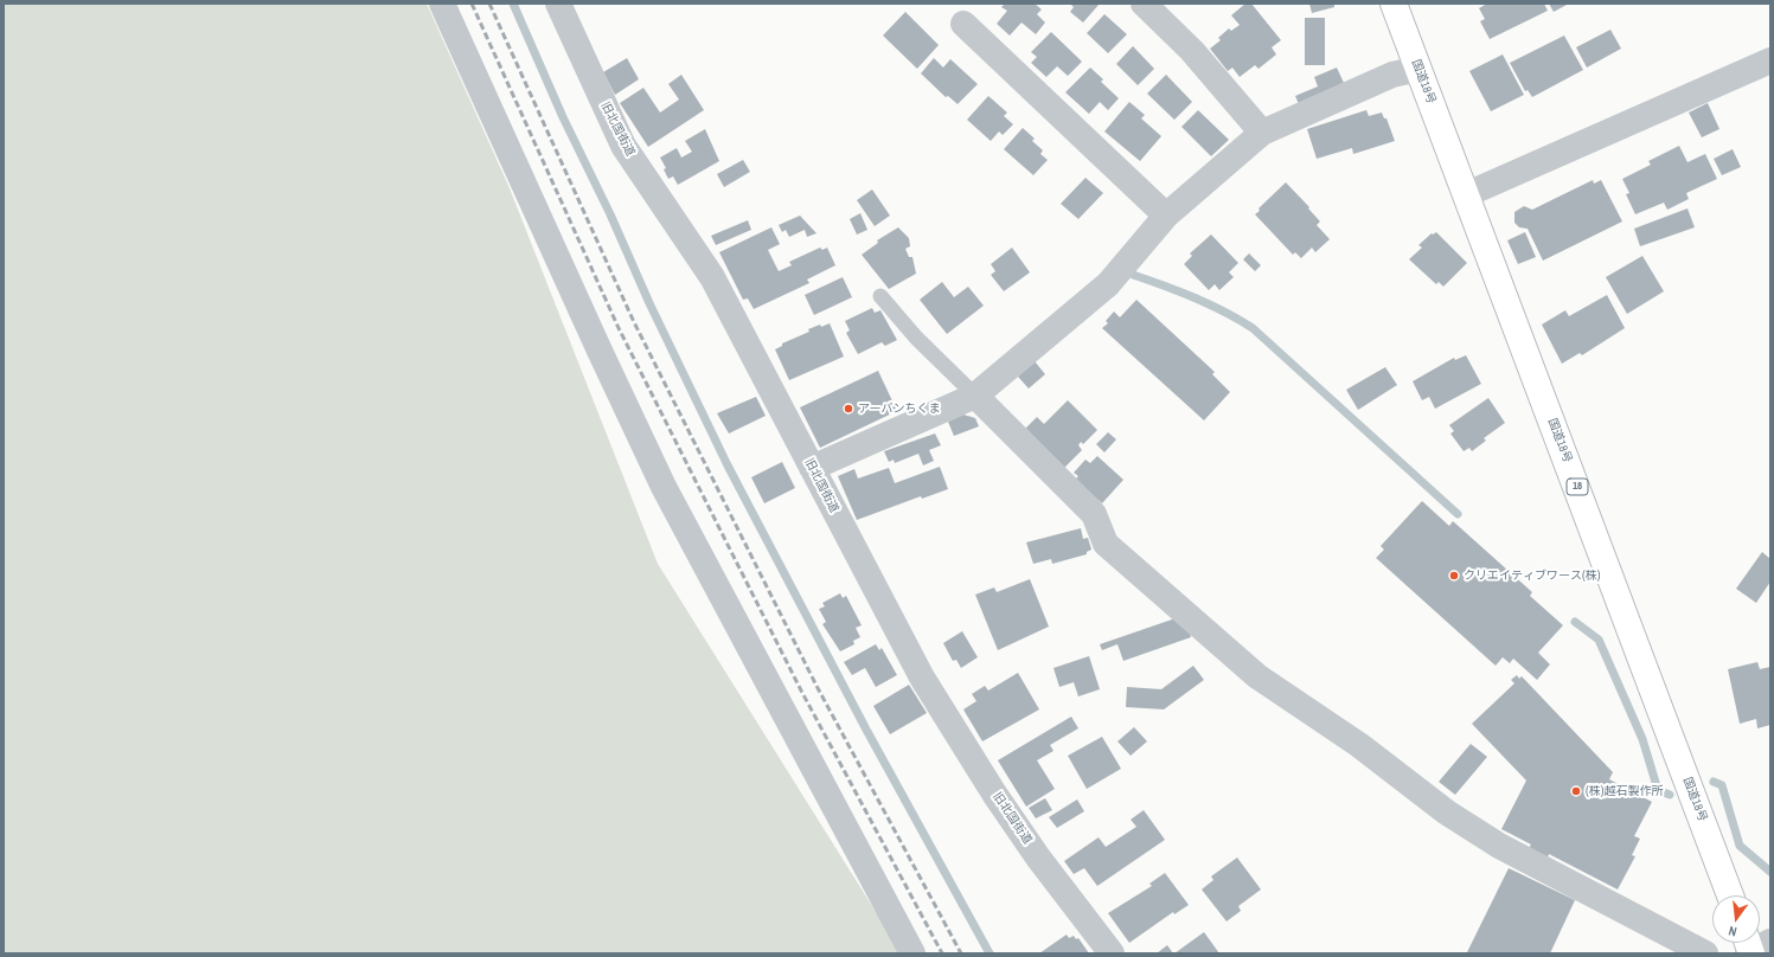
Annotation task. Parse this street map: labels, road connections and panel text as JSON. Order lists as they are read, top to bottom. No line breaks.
{"streets":{"highway":["国道18号","18"],"street":["旧北国街道"]},"places":["アーバンちくま","クリエイティブワース(株)","(株)越石製作所"],"north":"bottom"}
